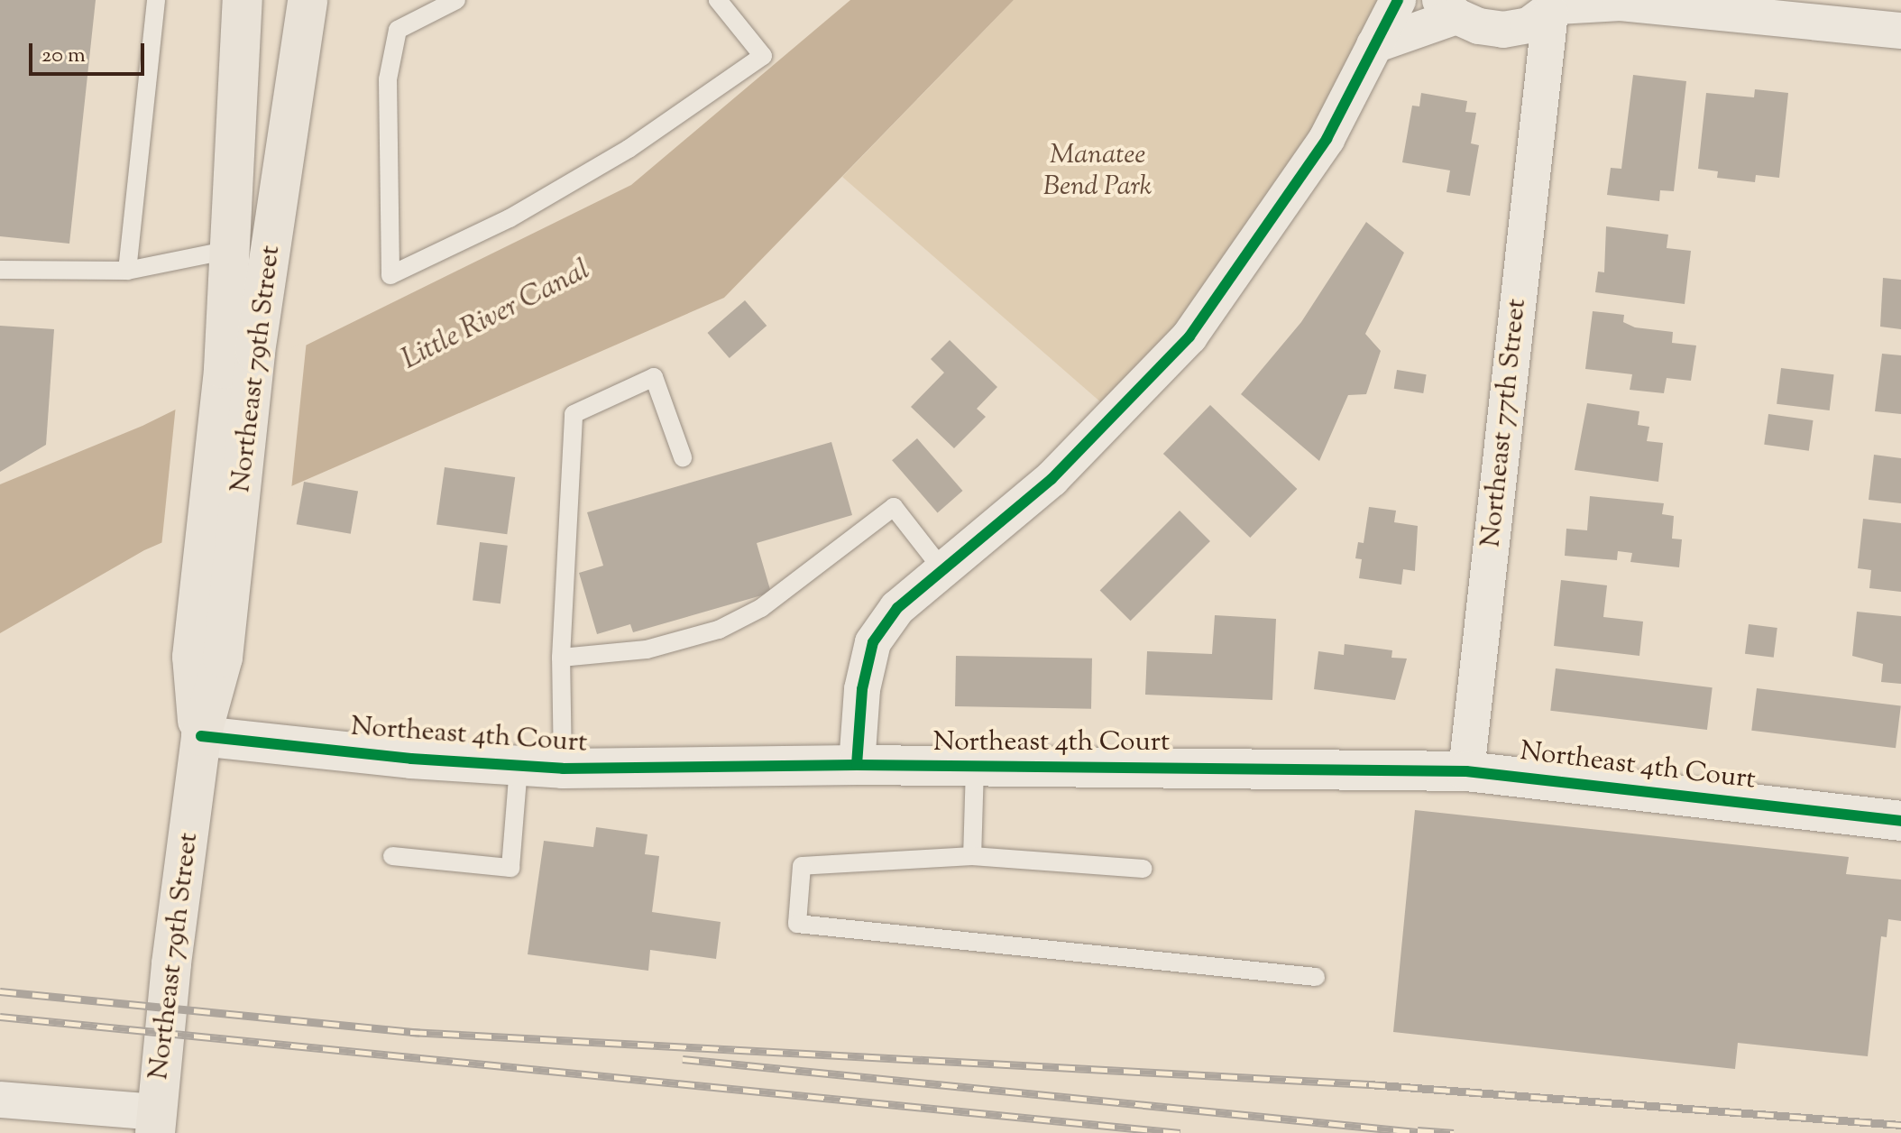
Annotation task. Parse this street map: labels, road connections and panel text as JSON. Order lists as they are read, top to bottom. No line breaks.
{"streets":{"main road":["Northeast 79th Street"],"street":["Northeast 77th Street","Northeast 4th Court"]},"crossings":[["Northeast 79th Street","Northeast 4th Court"],["Northeast 77th Street","Northeast 4th Court"]],"water":["Little River Canal"],"parks":["Manatee Bend Park"],"scale_bar":"20 m"}
